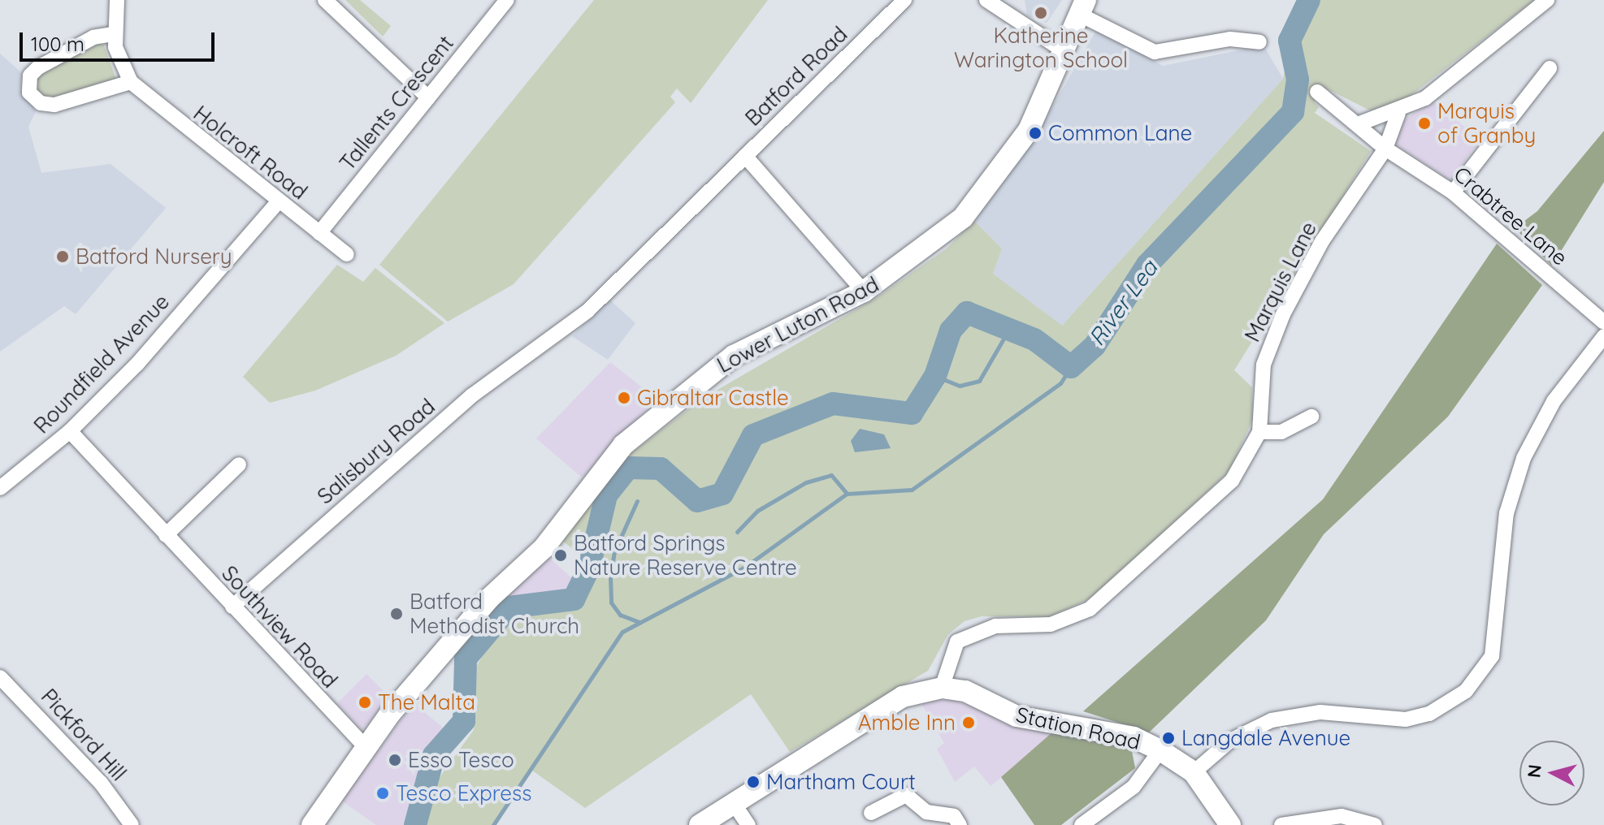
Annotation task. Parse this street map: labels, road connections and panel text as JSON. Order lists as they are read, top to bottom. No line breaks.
{"streets":{"main road":["Lower Luton Road","Station Road"],"street":["Batford Road","Tallents Crescent","Holcroft Road","Crabtree Lane","Marquis Lane","Roundfield Avenue","Salisbury Road","Southview Road","Pickford Hill"]},"crossings":[["Batford Road","Lower Luton Road"],["Batford Road","Salisbury Road"],["Tallents Crescent","Holcroft Road"],["Holcroft Road","Roundfield Avenue"],["Crabtree Lane","Marquis Lane"],["Marquis Lane","Station Road"],["Lower Luton Road","Southview Road"],["Roundfield Avenue","Southview Road"],["Salisbury Road","Southview Road"]],"water":["River Lea"],"places":["Katherine Warington School","Marquis of Granby","Common Lane","Batford Nursery","Gibraltar Castle","Batford Springs Nature Reserve Centre","Batford Methodist Church","The Malta","Amble Inn","Langdale Avenue","Esso Tesco","Martham Court","Tesco Express"],"scale_bar":"100 m","north":"left"}
